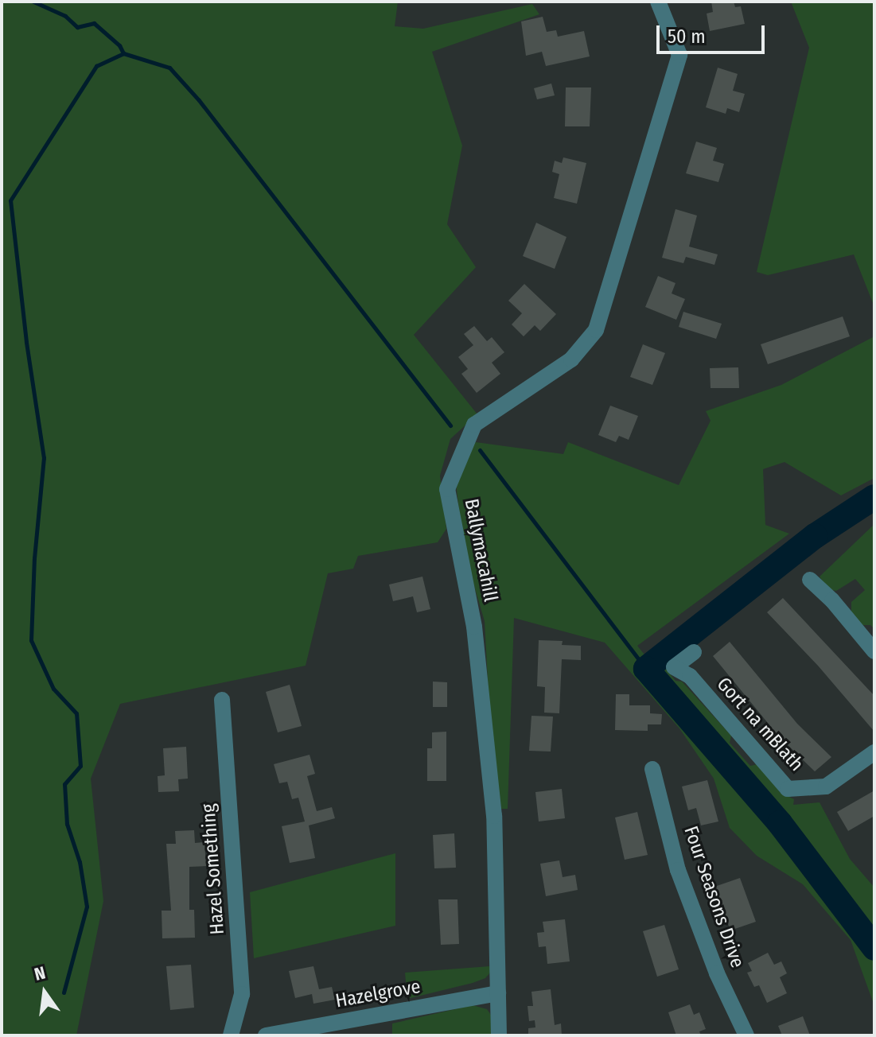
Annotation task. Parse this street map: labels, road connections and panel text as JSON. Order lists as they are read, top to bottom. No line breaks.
{"streets":{"street":["Ballymacahill","Gort na mBlath","Hazel Something","Four Seasons Drive","Hazelgrove"]},"crossings":[["Ballymacahill","Hazelgrove"]],"scale_bar":"50 m","north":"top"}
